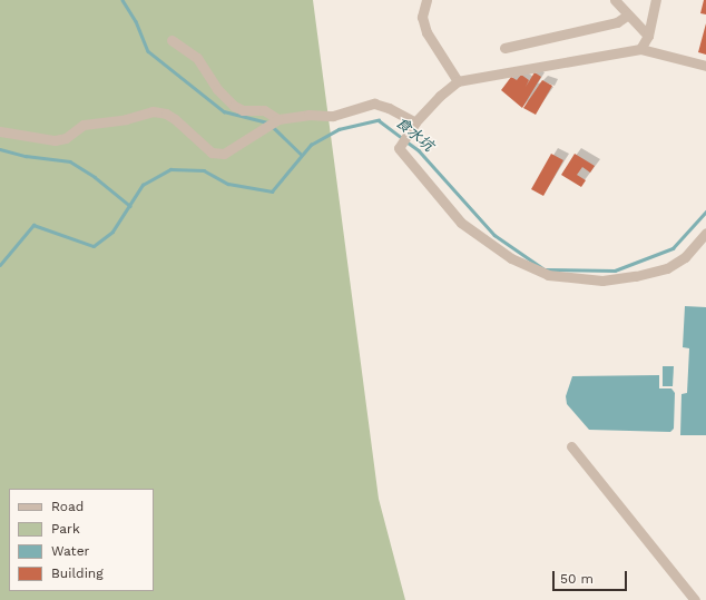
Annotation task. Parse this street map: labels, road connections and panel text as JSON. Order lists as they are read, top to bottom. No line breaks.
{"water":["食水坑"],"legend":["Road","Park","Water","Building"],"scale_bar":"50 m"}
